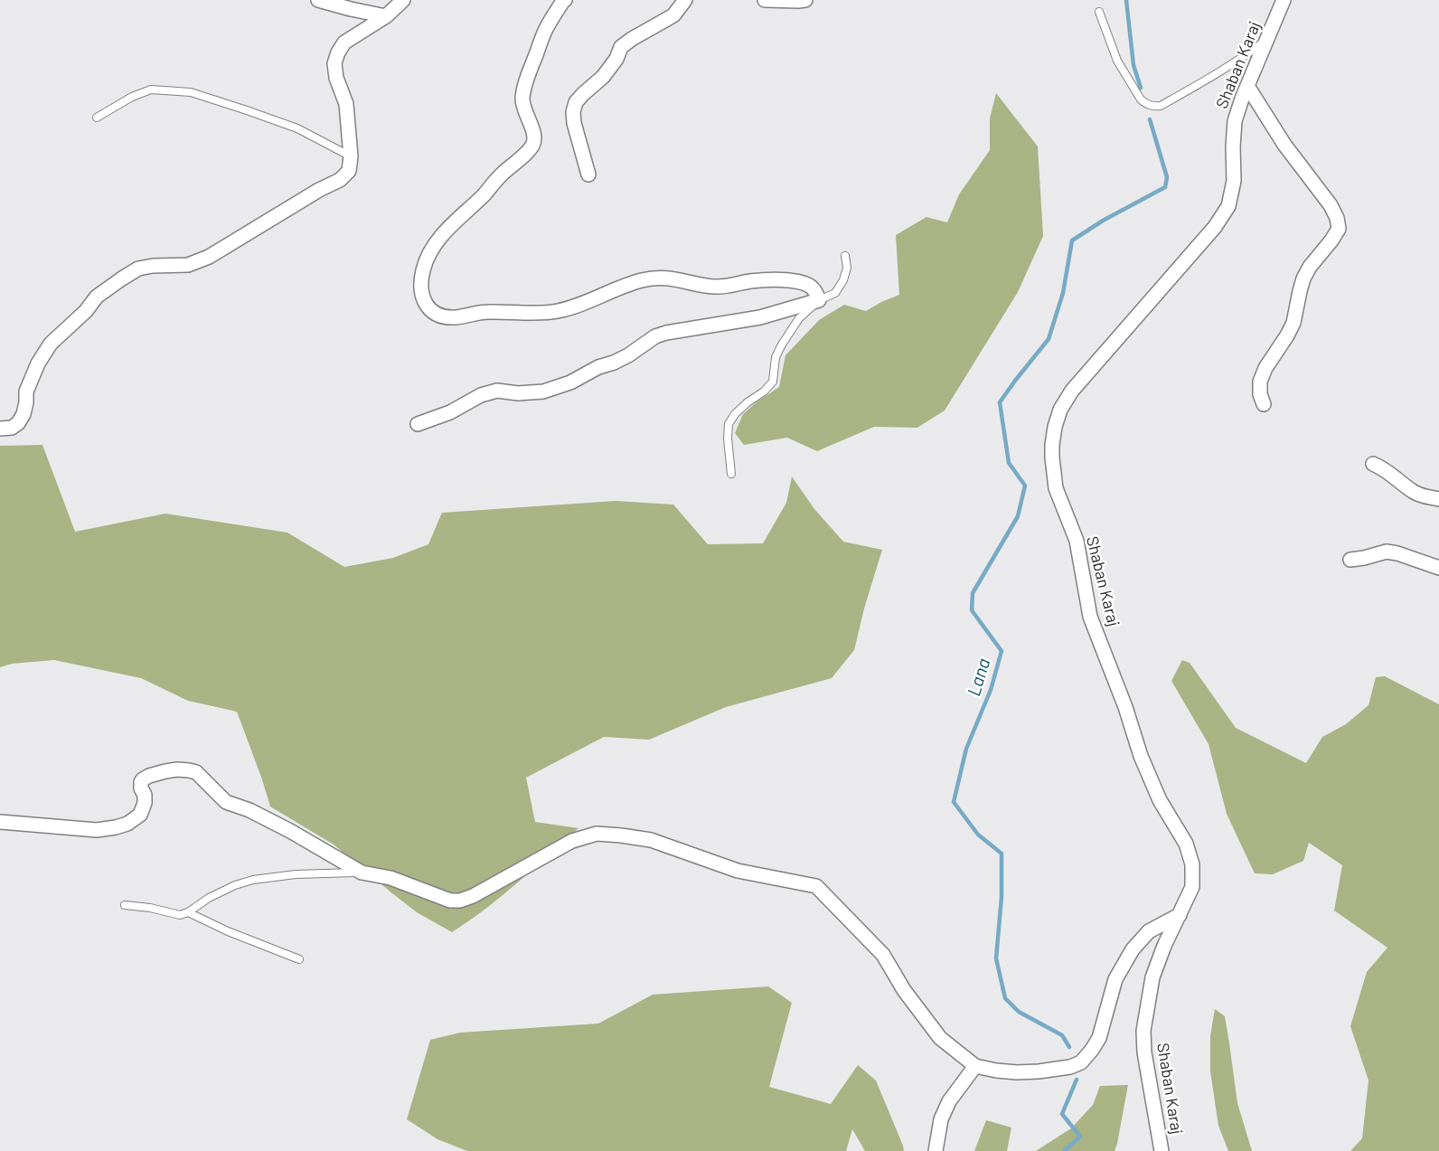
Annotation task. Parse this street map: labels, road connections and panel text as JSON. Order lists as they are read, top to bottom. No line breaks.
{"streets":{"street":["Shaban Karaj"]},"water":["Lana"]}
